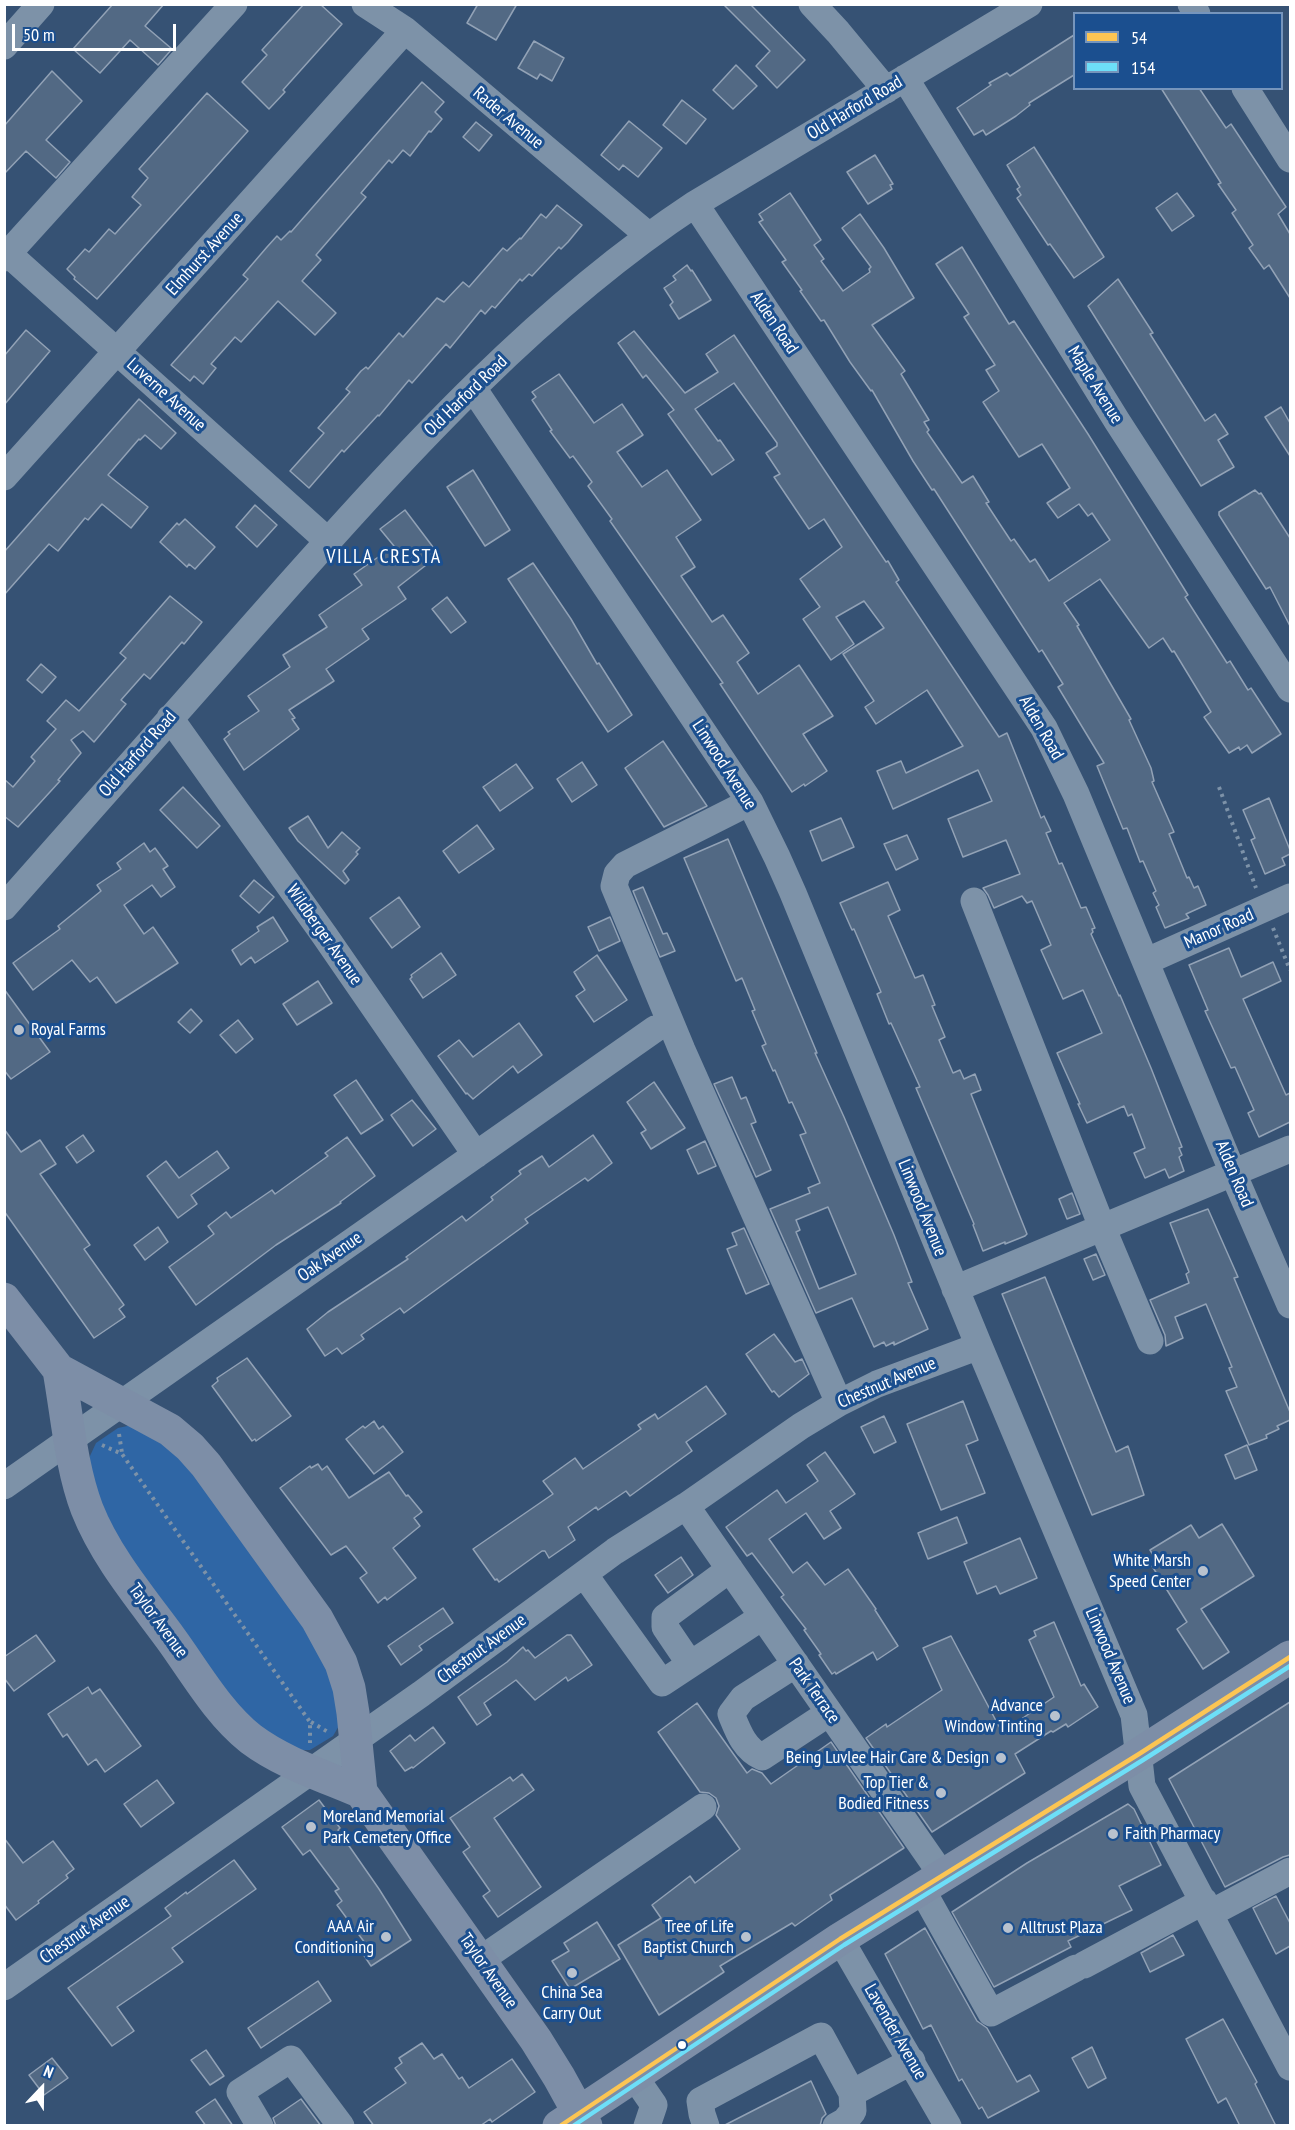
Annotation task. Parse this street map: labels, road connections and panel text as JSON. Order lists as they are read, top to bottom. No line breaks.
{"streets":{"main road":["Taylor Avenue"],"street":["Old Harford Road","Rader Avenue","Elmhurst Avenue","Alden Road","Maple Avenue","Luverne Avenue","Linwood Avenue","Manor Road","Wildberger Avenue","Oak Avenue","Chestnut Avenue","Park Terrace","Lavender Avenue"]},"crossings":[["Old Harford Road","Rader Avenue"],["Old Harford Road","Alden Road"],["Old Harford Road","Maple Avenue"],["Old Harford Road","Luverne Avenue"],["Old Harford Road","Linwood Avenue"],["Old Harford Road","Wildberger Avenue"],["Rader Avenue","Elmhurst Avenue"],["Elmhurst Avenue","Luverne Avenue"],["Alden Road","Manor Road"],["Linwood Avenue","Chestnut Avenue"],["Linwood Avenue","Park Terrace"],["Wildberger Avenue","Oak Avenue"],["Oak Avenue","Taylor Avenue"],["Chestnut Avenue","Taylor Avenue"],["Chestnut Avenue","Park Terrace"]],"districts":["VILLA CRESTA"],"places":["Royal Farms","White Marsh Speed Center","Advance Window Tinting","Being Luvlee Hair Care & Design","Top Tier & Bodied Fitness","Moreland Memorial Park Cemetery Office","Faith Pharmacy","Alltrust Plaza","AAA Air Conditioning","Tree of Life Baptist Church","China Sea Carry Out"],"lines":["transit line 54","transit line 154"],"legend":["54","154"],"scale_bar":"50 m","north":"top"}
